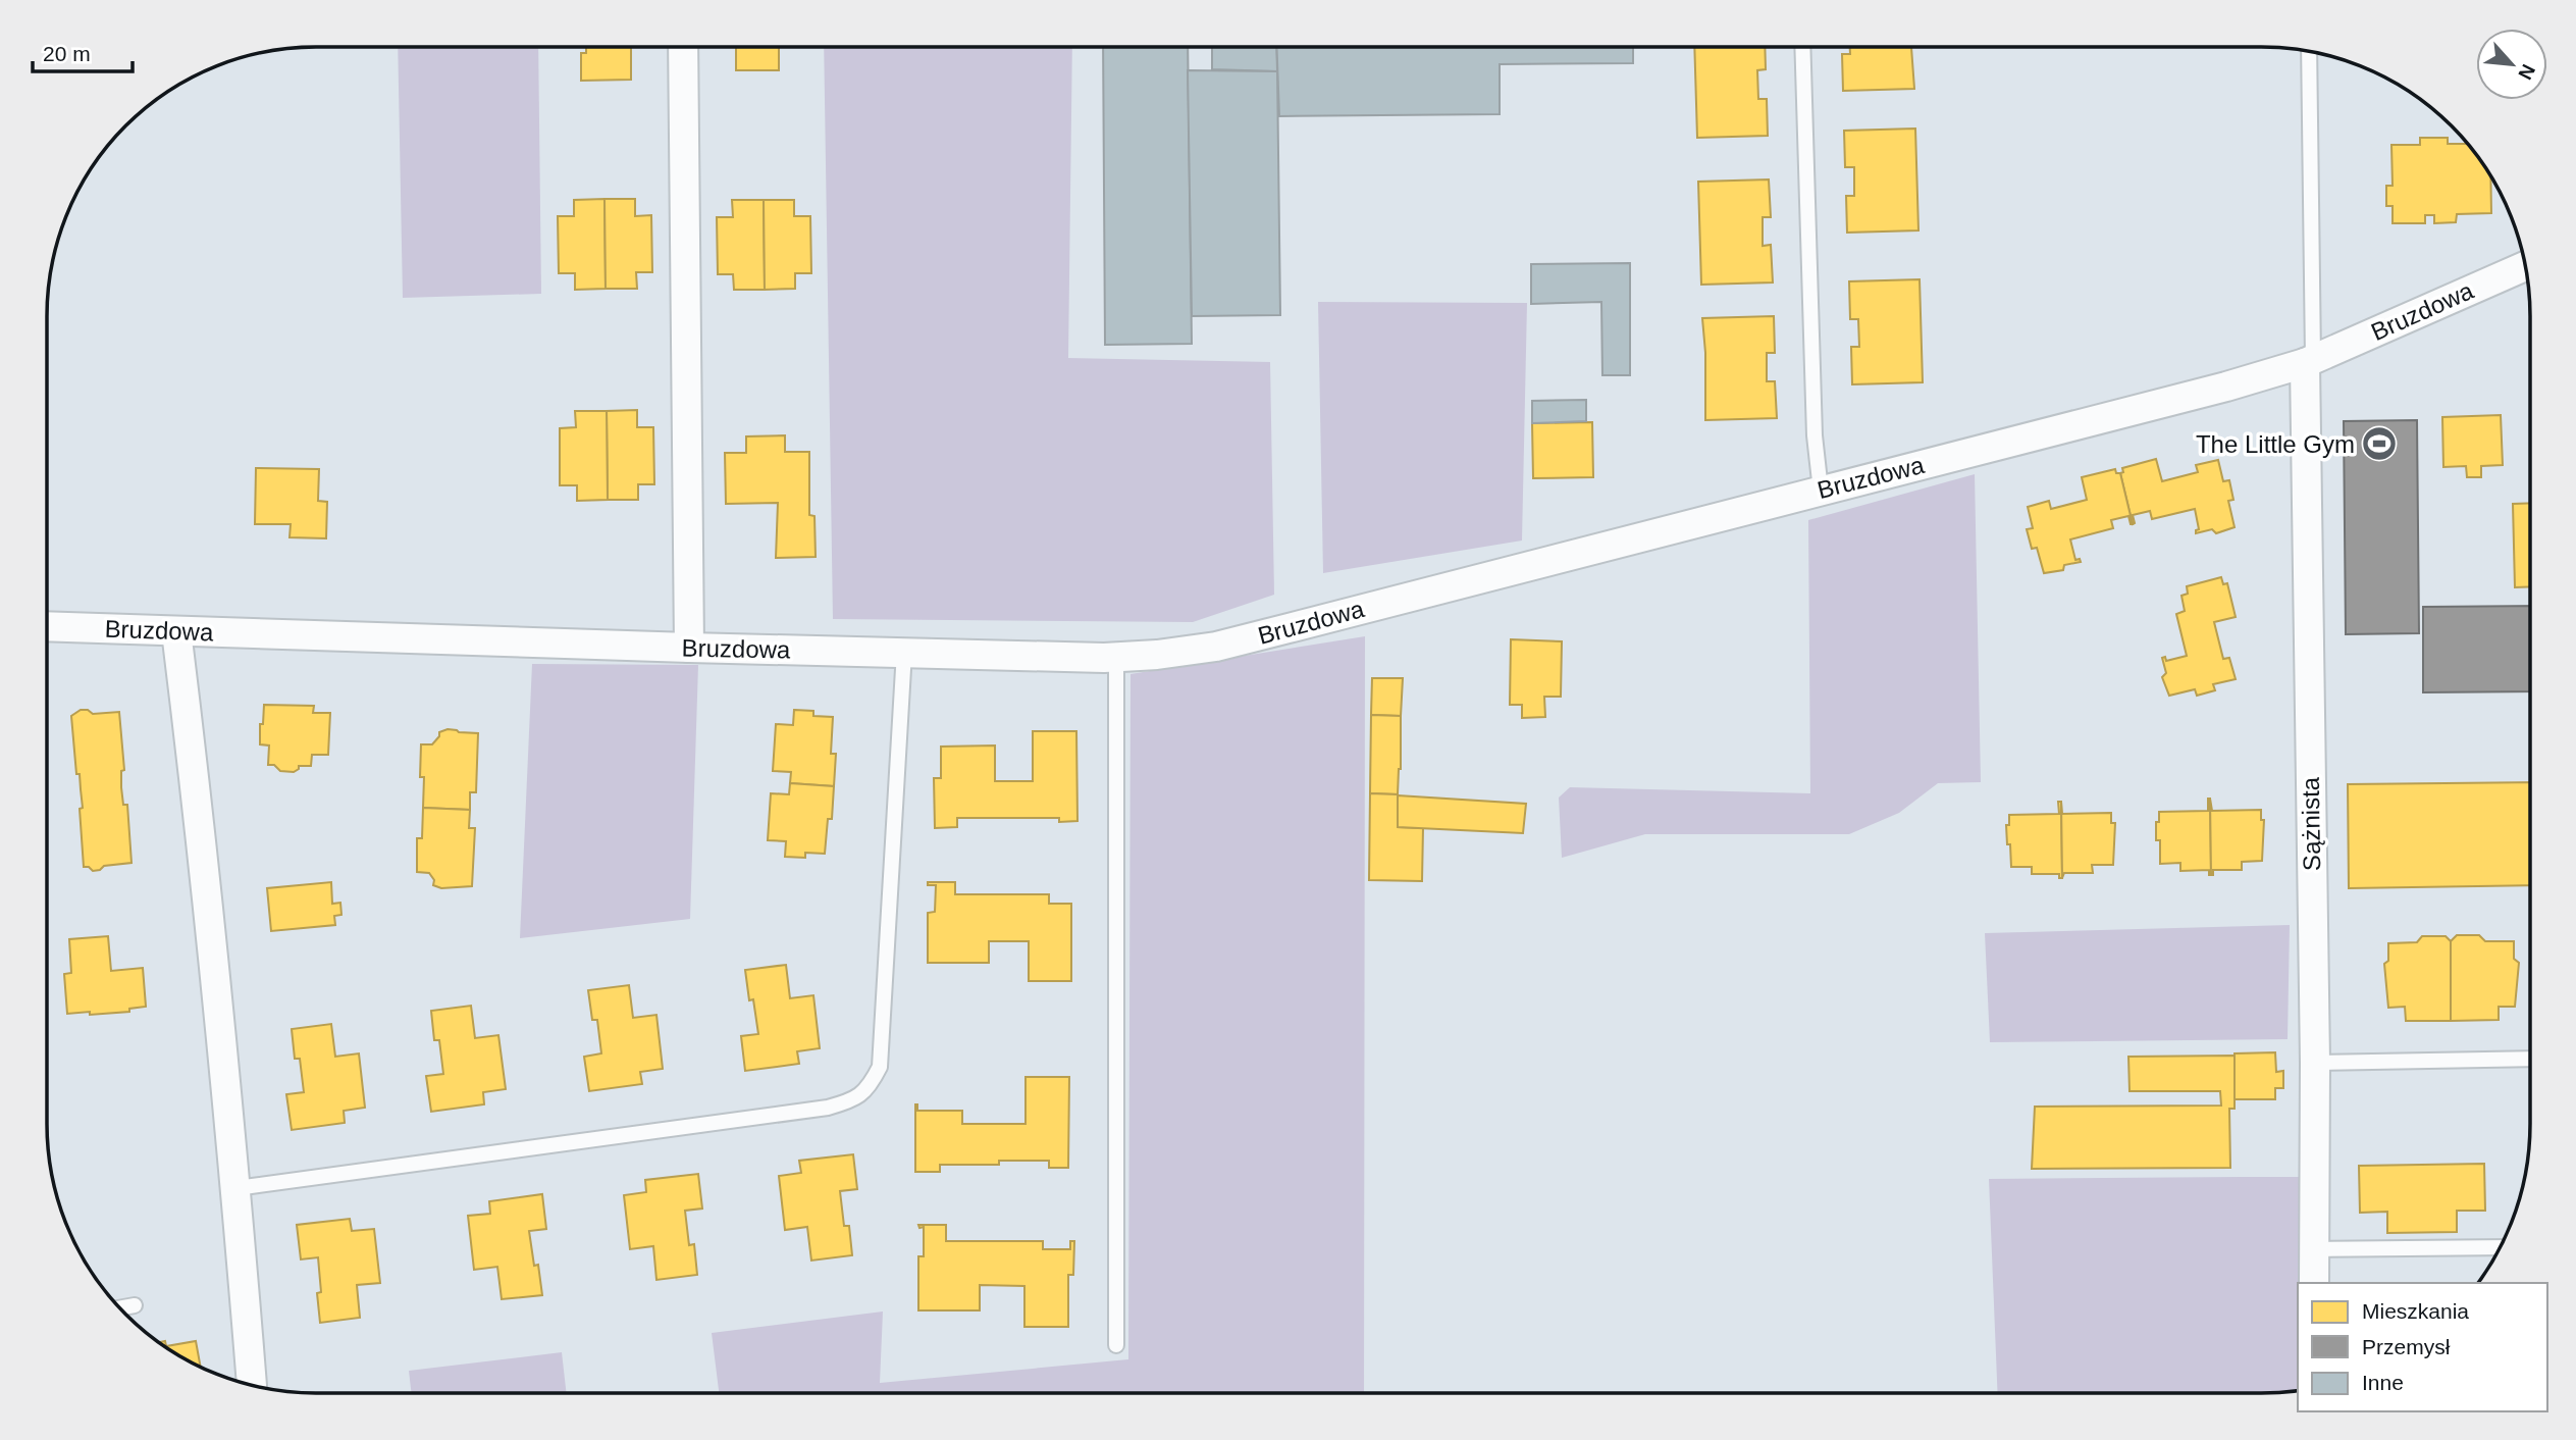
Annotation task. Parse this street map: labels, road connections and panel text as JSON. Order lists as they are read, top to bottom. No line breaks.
{"streets":{"street":["Bruzdowa","Sążnista"]},"crossings":[["Bruzdowa","Sążnista"]],"places":{"sports":["The Little Gym"]},"legend":["Mieszkania","Przemysł","Inne"],"scale_bar":"20 m","north":"bottom right"}
